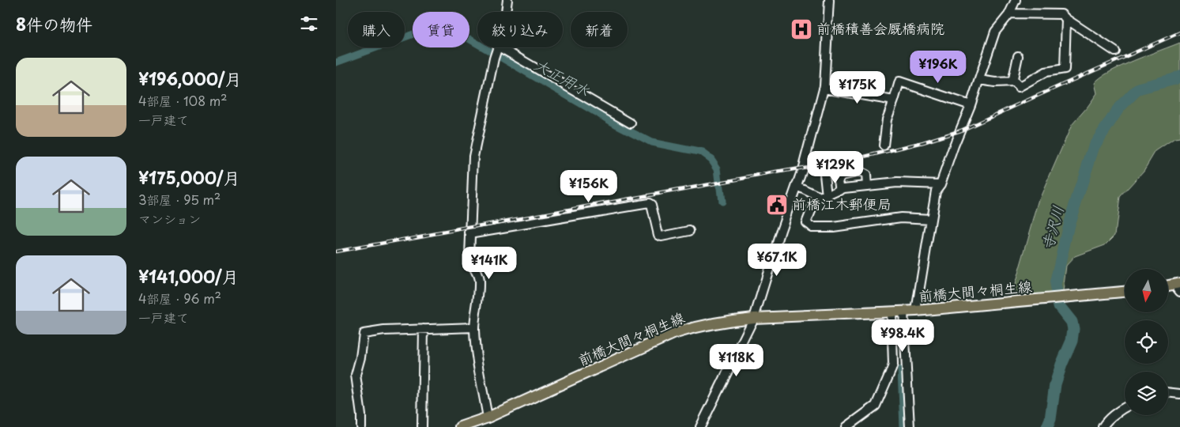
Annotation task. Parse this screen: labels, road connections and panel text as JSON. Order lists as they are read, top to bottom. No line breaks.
{"streets":{"main road":["前橋大間々桐生線"]},"water":["大正用水","寺沢川"],"places":{"hospital":["前橋積善会厩橋病院"],"public building":["前橋江木郵便局"]},"north":"bottom","page":{"heading":"8件の物件","chip":["購入","賃貸","絞り込み","新着"],"list":[{"name":"¥196,000/月","note":"4部屋 · 108 m² · 一戸建て"},{"name":"¥175,000/月","note":"3部屋 · 95 m² · マンション"},{"name":"¥141,000/月","note":"4部屋 · 96 m² · 一戸建て"}],"price":["¥196K","¥175K","¥129K","¥156K","¥67.1K","¥141K","¥98.4K","¥118K"]}}
